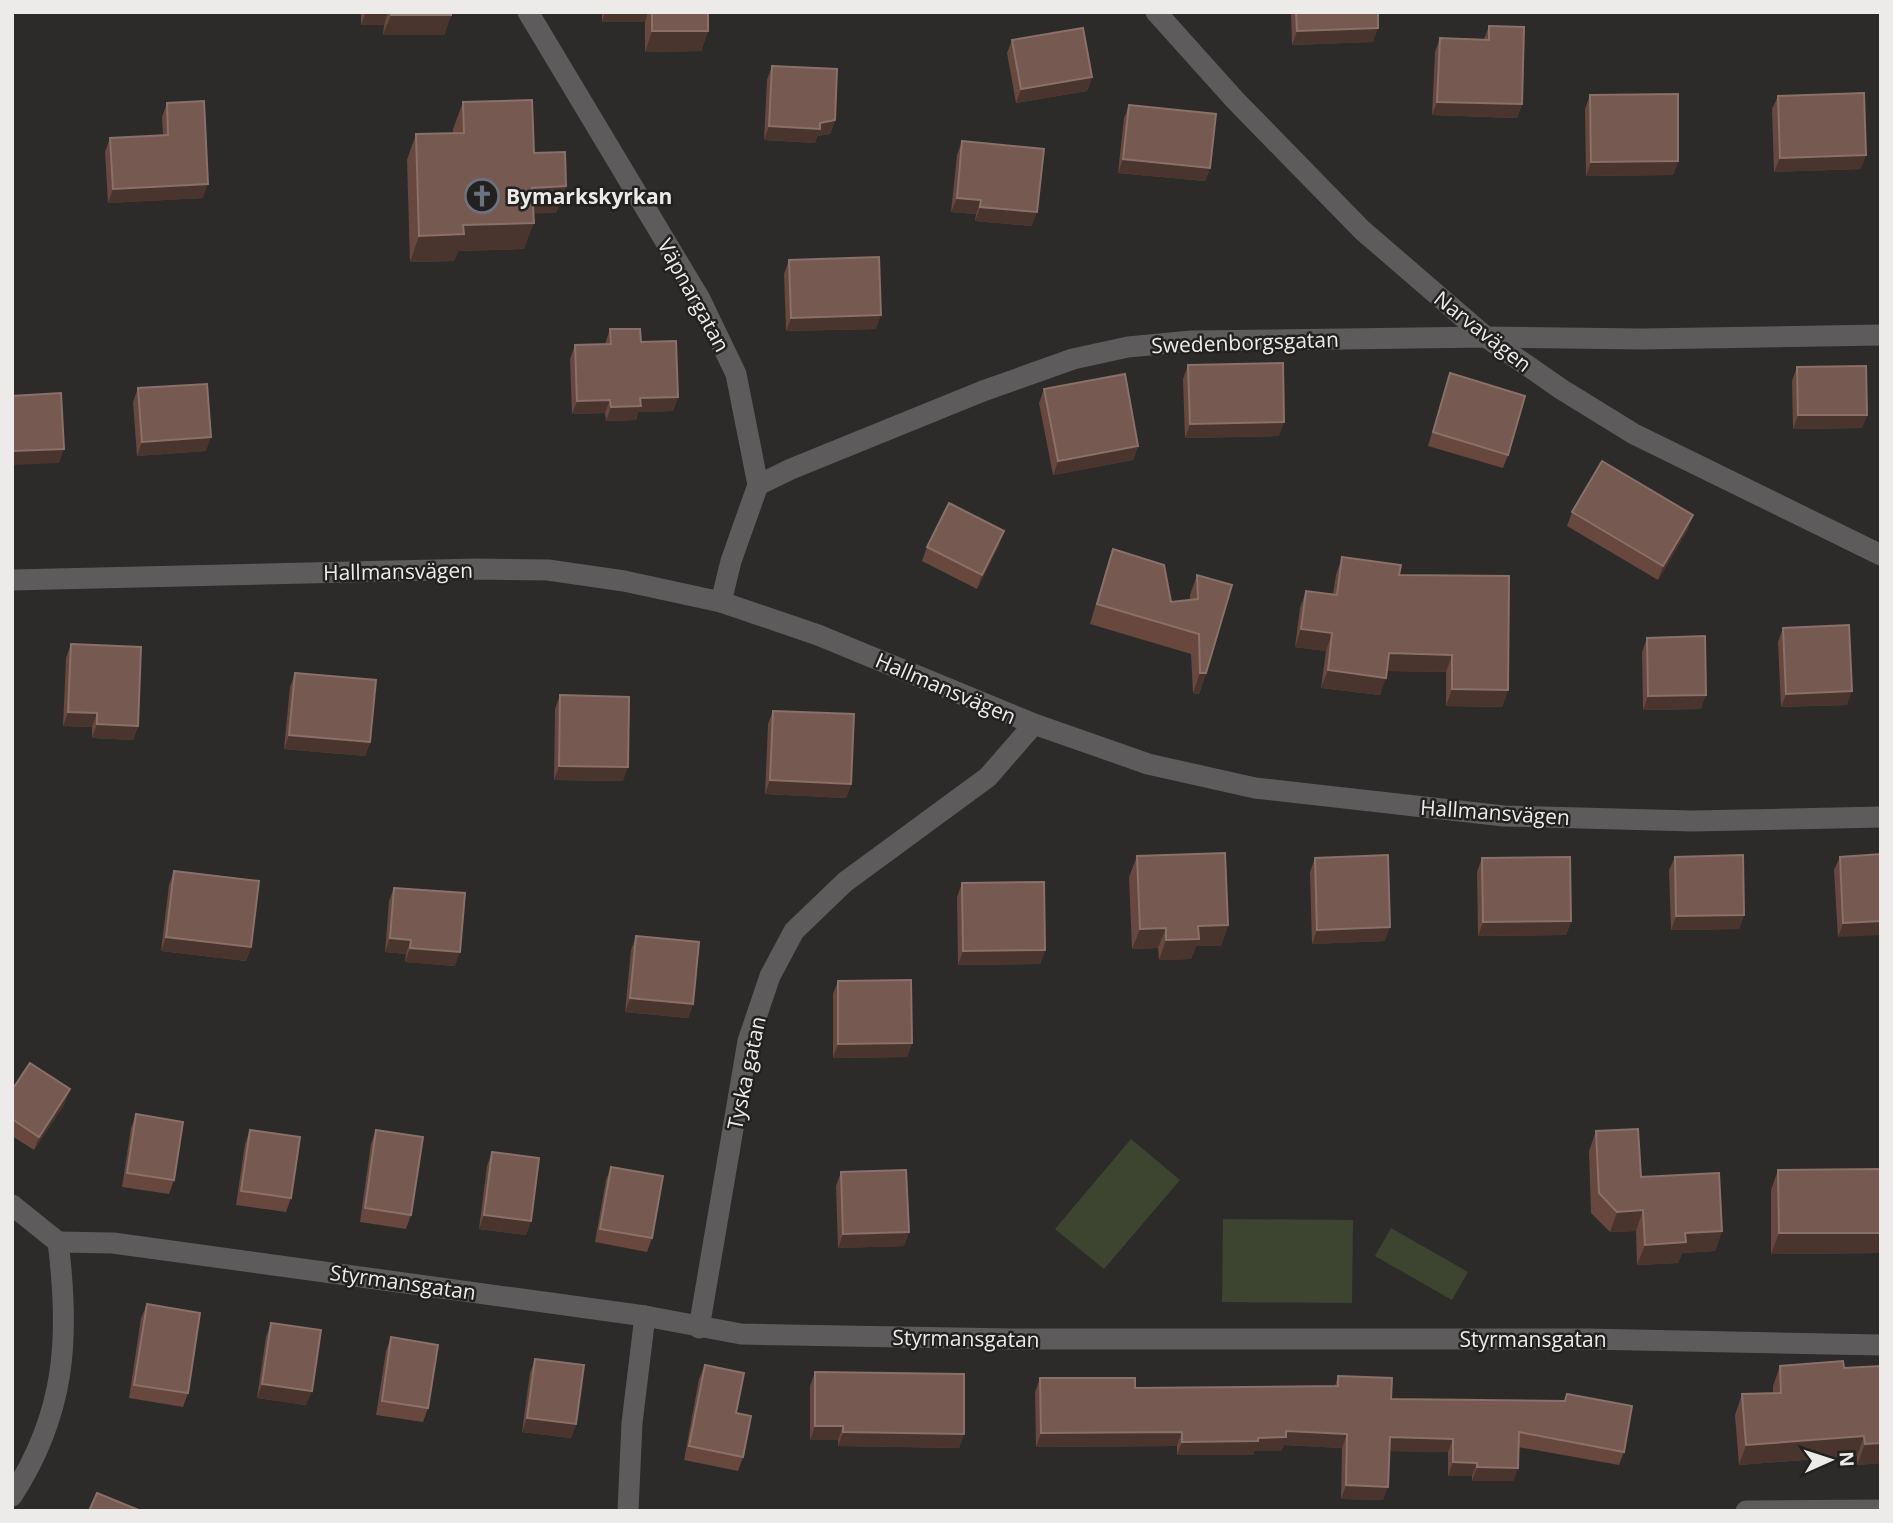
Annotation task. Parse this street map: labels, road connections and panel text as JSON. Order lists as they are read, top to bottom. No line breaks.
{"streets":{"street":["Väpnargatan","Narvavägen","Swedenborgsgatan","Hallmansvägen","Tyska gatan","Styrmansgatan"]},"crossings":[["Väpnargatan","Swedenborgsgatan"],["Narvavägen","Swedenborgsgatan"],["Hallmansvägen","Tyska gatan"],["Tyska gatan","Styrmansgatan"]],"places":{"church":["Bymarkskyrkan"]},"north":"right"}
